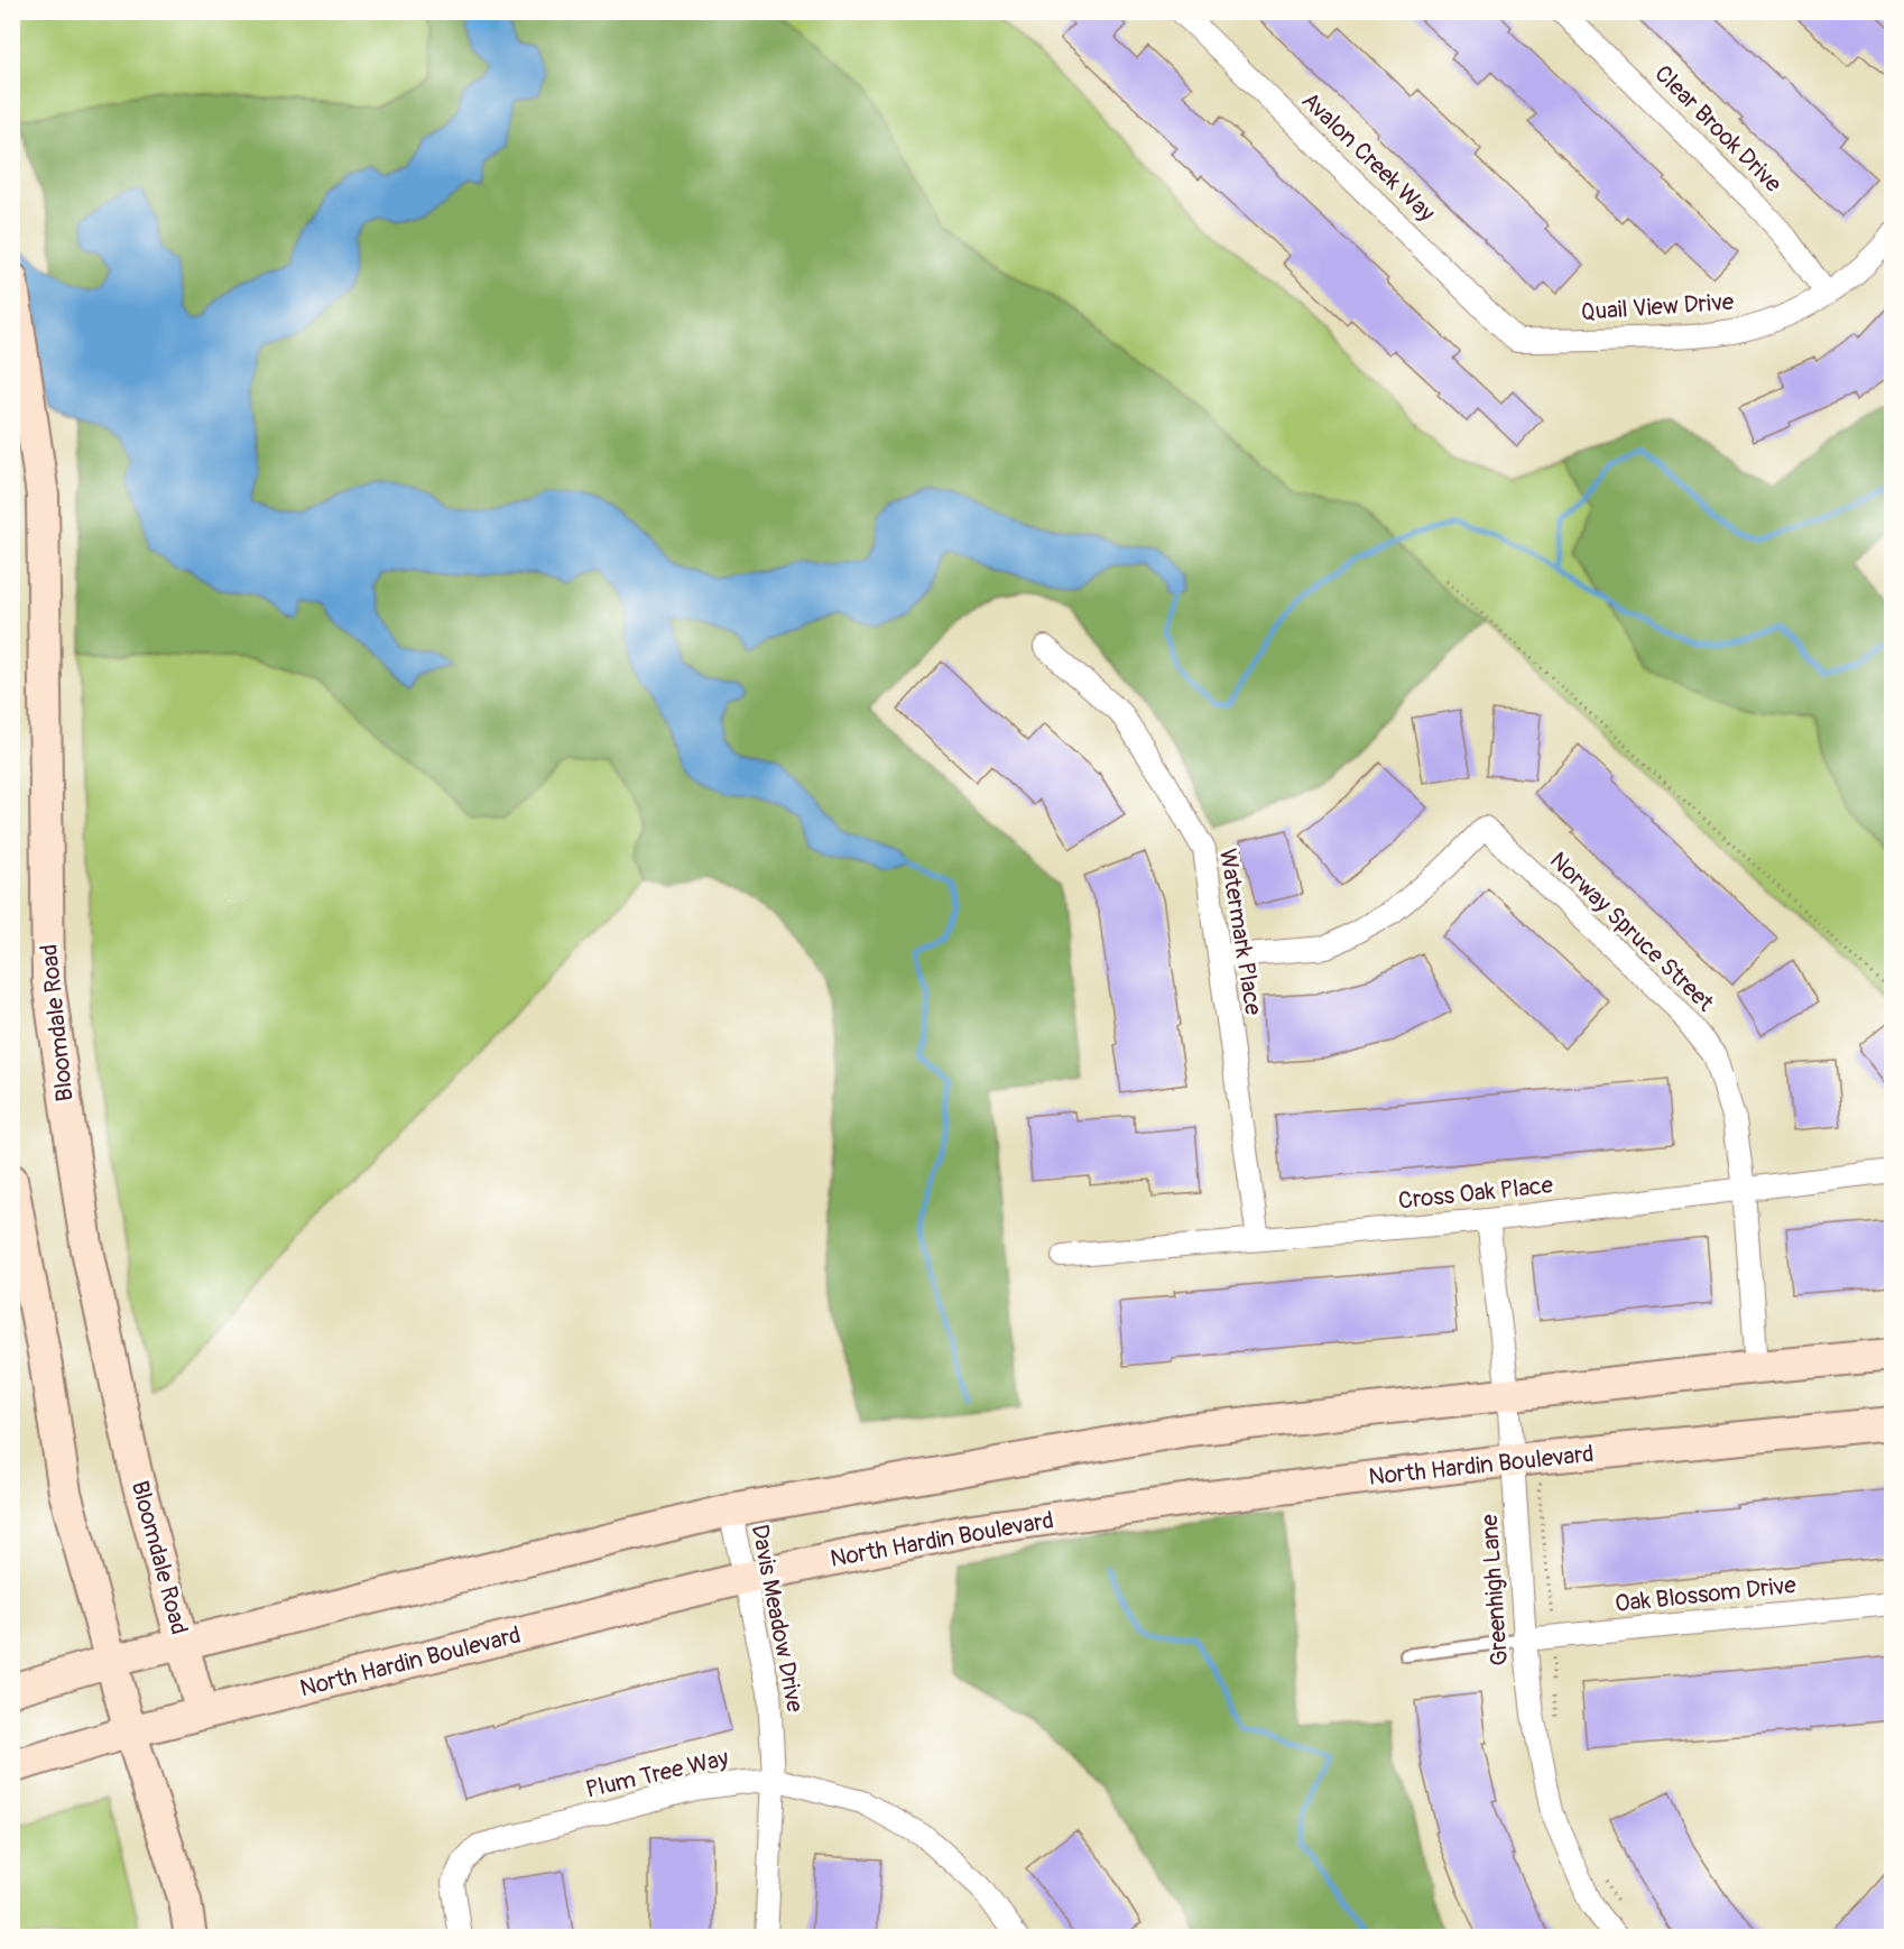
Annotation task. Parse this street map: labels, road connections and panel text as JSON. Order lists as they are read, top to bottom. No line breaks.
{"streets":{"street":["Clear Brook Drive","Avalon Creek Way","Quail View Drive","Watermark Place","Norway Spruce Street","Bloomdale Road","Cross Oak Place","North Hardin Boulevard","Greenhigh Lane","Oak Blossom Drive","Davis Meadow Drive","Plum Tree Way"]},"crossings":[["Clear Brook Drive","Quail View Drive"],["Avalon Creek Way","Quail View Drive"],["Watermark Place","Norway Spruce Street"],["Watermark Place","Cross Oak Place"],["Norway Spruce Street","Cross Oak Place"],["Bloomdale Road","North Hardin Boulevard"],["Cross Oak Place","Greenhigh Lane"],["North Hardin Boulevard","Greenhigh Lane"],["North Hardin Boulevard","Davis Meadow Drive"],["Greenhigh Lane","Oak Blossom Drive"],["Davis Meadow Drive","Plum Tree Way"]]}
